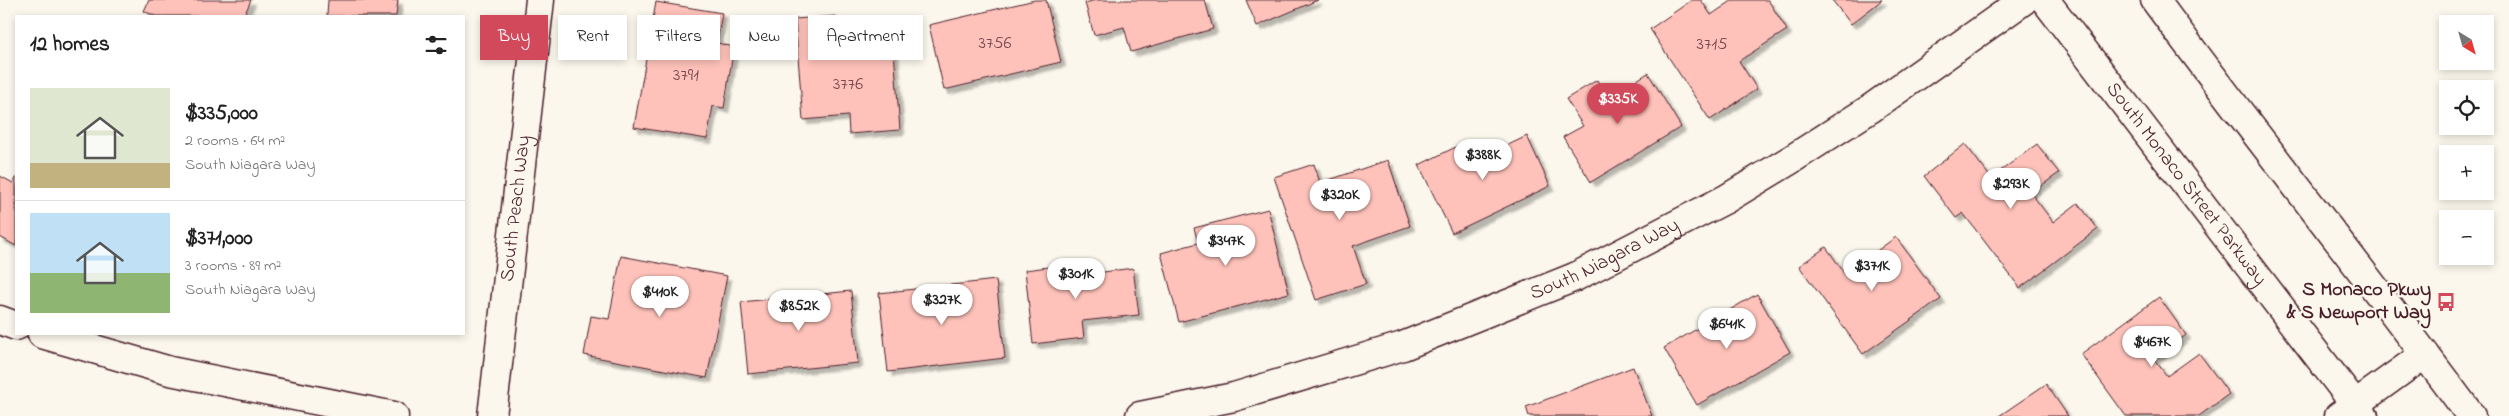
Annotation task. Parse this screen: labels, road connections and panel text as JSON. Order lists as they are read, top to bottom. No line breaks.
{"streets":{"street":["South Monaco Street Parkway","South Peach Way","South Niagara Way"]},"places":{"bus stop":["S Monaco Pkwy & S Newport Way"]},"house_numbers":["3756","3715","3791","3776"],"north":"bottom right","page":{"map_buttons":["+","−"],"chip":["Buy","Rent","Filters","New","Apartment"],"heading":"12 homes","list":[{"name":"$335,000","note":"2 rooms · 64 m² · South Niagara Way"},{"name":"$371,000","note":"3 rooms · 89 m² · South Niagara Way"}],"price":["$335K","$388K","$293K","$320K","$347K","$371K","$301K","$410K","$327K","$852K","$641K","$467K"]}}
